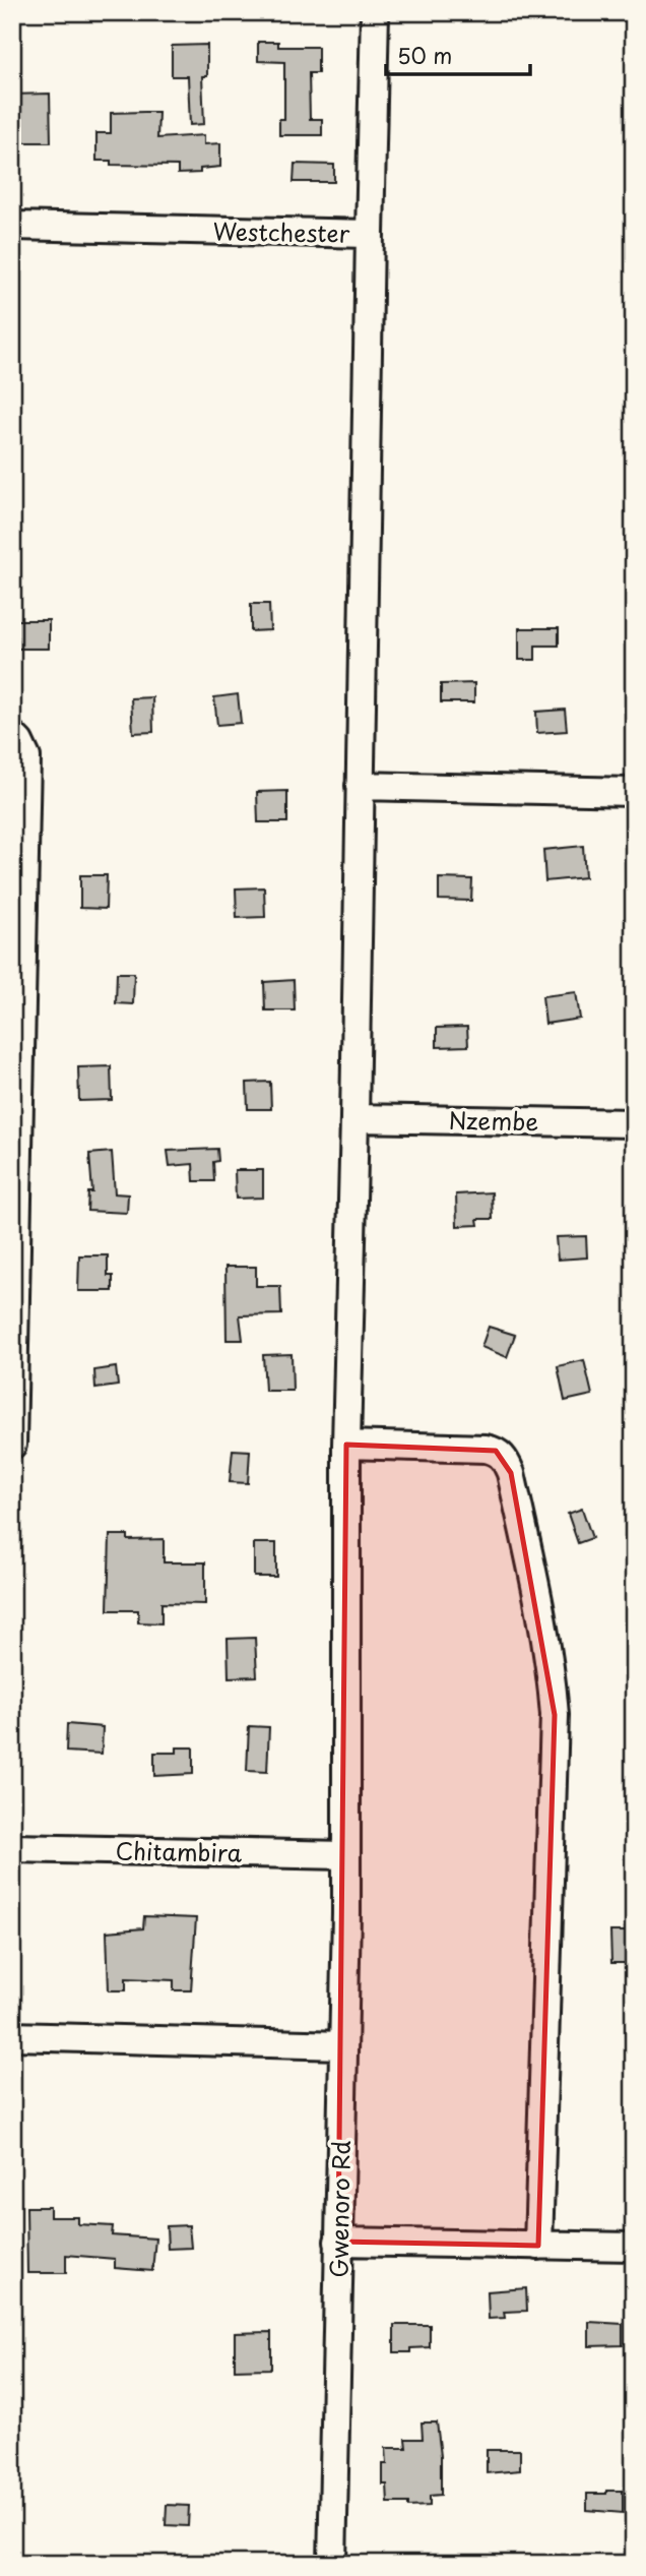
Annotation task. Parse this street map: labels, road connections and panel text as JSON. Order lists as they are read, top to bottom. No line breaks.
{"streets":{"street":["Westchester","Nzembe","Chitambira","Gwenoro Rd"]},"crossings":[["Westchester","Nzembe"],["Westchester","Gwenoro Rd"],["Nzembe","Gwenoro Rd"],["Chitambira","Gwenoro Rd"]],"scale_bar":"50 m"}
